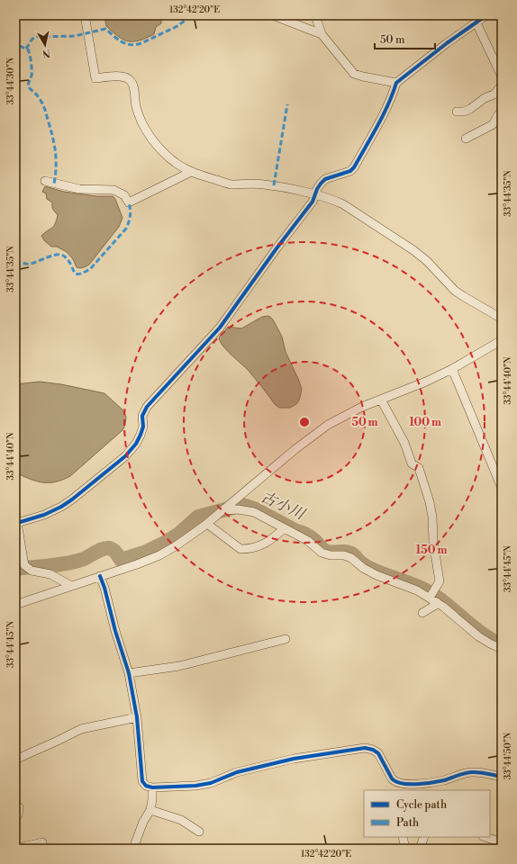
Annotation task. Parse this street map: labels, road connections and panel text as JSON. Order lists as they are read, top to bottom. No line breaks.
{"water":["古小川"],"legend":["Cycle path","Path"],"scale_bar":"50 m","north":"bottom","coordinates":["132°42'20\"E","33°44'30\"N","33°44'35\"N","33°44'40\"N","33°44'45\"N","33°44'50\"N"],"rings":["50 m","100 m","150 m"]}
